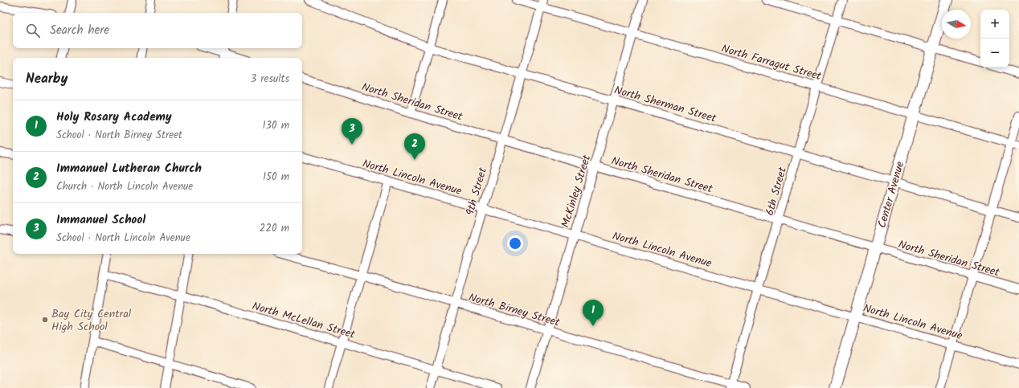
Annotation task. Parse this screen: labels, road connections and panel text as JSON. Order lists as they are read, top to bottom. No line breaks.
{"streets":{"highway":["Center Avenue"],"street":["North Farragut Street","North Sheridan Street","North Sherman Street","North Lincoln Avenue","9th Street","McKinley Street","6th Street","North Birney Street","North McLellan Street"]},"crossings":[["North Farragut Street","9th Street"],["North Farragut Street","McKinley Street"],["North Farragut Street","6th Street"],["North Farragut Street","Center Avenue"],["North Sheridan Street","9th Street"],["North Sheridan Street","McKinley Street"],["North Sheridan Street","6th Street"],["North Sheridan Street","Center Avenue"],["North Sherman Street","9th Street"],["North Sherman Street","McKinley Street"],["North Sherman Street","6th Street"],["North Sherman Street","Center Avenue"],["North Lincoln Avenue","9th Street"],["North Lincoln Avenue","McKinley Street"],["North Lincoln Avenue","6th Street"],["North Lincoln Avenue","Center Avenue"],["9th Street","North Birney Street"],["9th Street","North McLellan Street"],["McKinley Street","North Birney Street"],["6th Street","North Birney Street"]],"places":["Bay City Central High School"],"north":"right","page":{"map_buttons":["+","−"],"search":"Search here","heading":["Nearby","3 results"],"list":[{"mark":"1","name":"Holy Rosary Academy","note":"School · North Birney Street","value":"130 m"},{"mark":"2","name":"Immanuel Lutheran Church","note":"Church · North Lincoln Avenue","value":"150 m"},{"mark":"3","name":"Immanuel School","note":"School · North Lincoln Avenue","value":"220 m"}],"pins":["3","2","1"]}}
